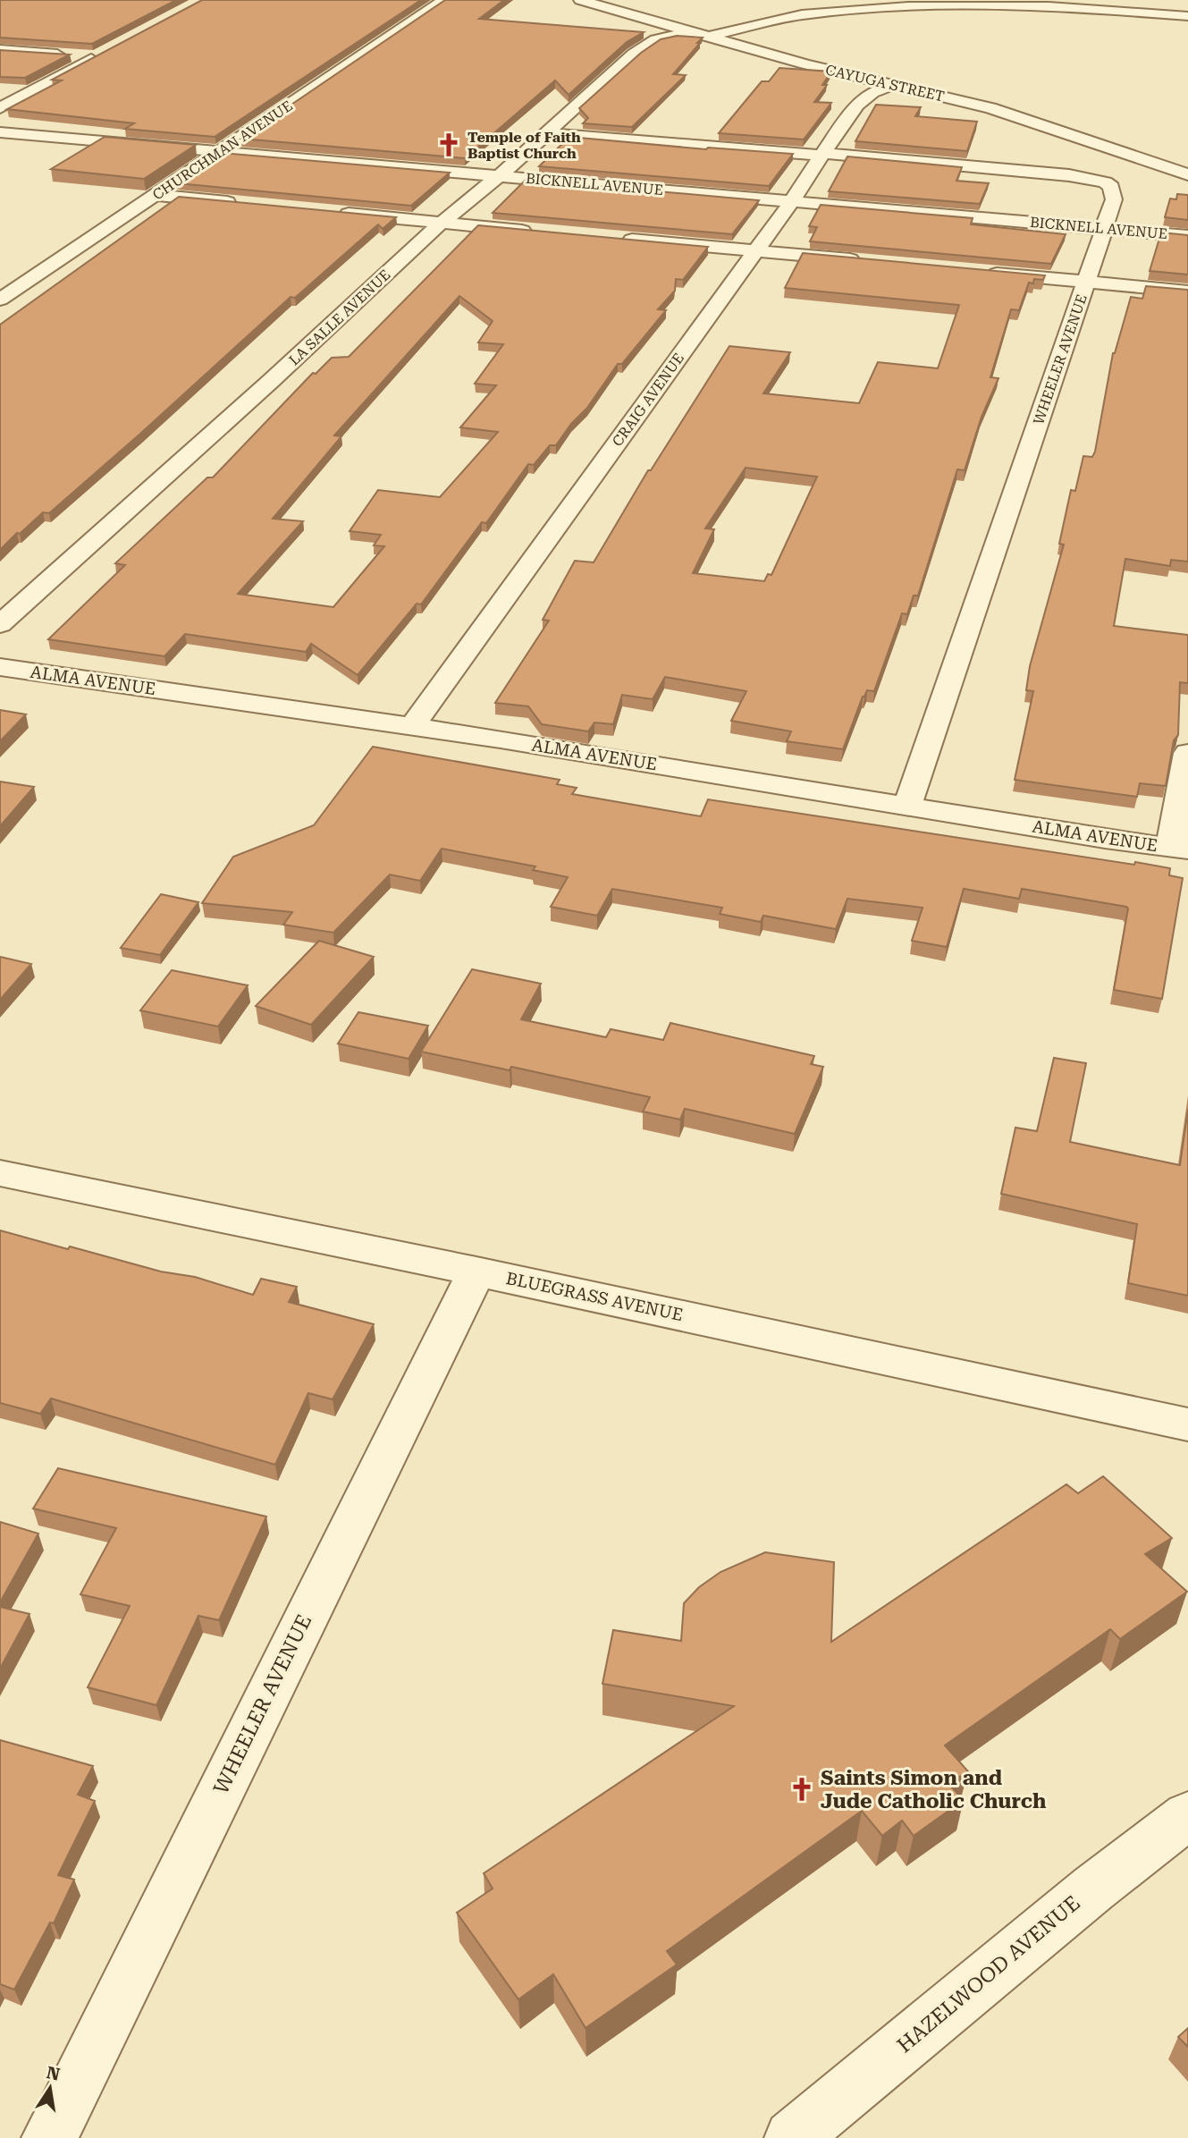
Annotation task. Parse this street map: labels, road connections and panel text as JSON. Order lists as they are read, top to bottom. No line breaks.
{"streets":{"street":["CAYUGA STREET","CHURCHMAN AVENUE","BICKNELL AVENUE","LA SALLE AVENUE","WHEELER AVENUE","CRAIG AVENUE","ALMA AVENUE","BLUEGRASS AVENUE","HAZELWOOD AVENUE"]},"crossings":[["CAYUGA STREET","LA SALLE AVENUE"],["CAYUGA STREET","CRAIG AVENUE"],["CHURCHMAN AVENUE","BICKNELL AVENUE"],["BICKNELL AVENUE","LA SALLE AVENUE"],["BICKNELL AVENUE","WHEELER AVENUE"],["BICKNELL AVENUE","CRAIG AVENUE"],["WHEELER AVENUE","CRAIG AVENUE"],["WHEELER AVENUE","ALMA AVENUE"],["WHEELER AVENUE","BLUEGRASS AVENUE"],["CRAIG AVENUE","ALMA AVENUE"]],"places":{"church":["Temple of Faith Baptist Church","Saints Simon and Jude Catholic Church"]},"north":"top"}
